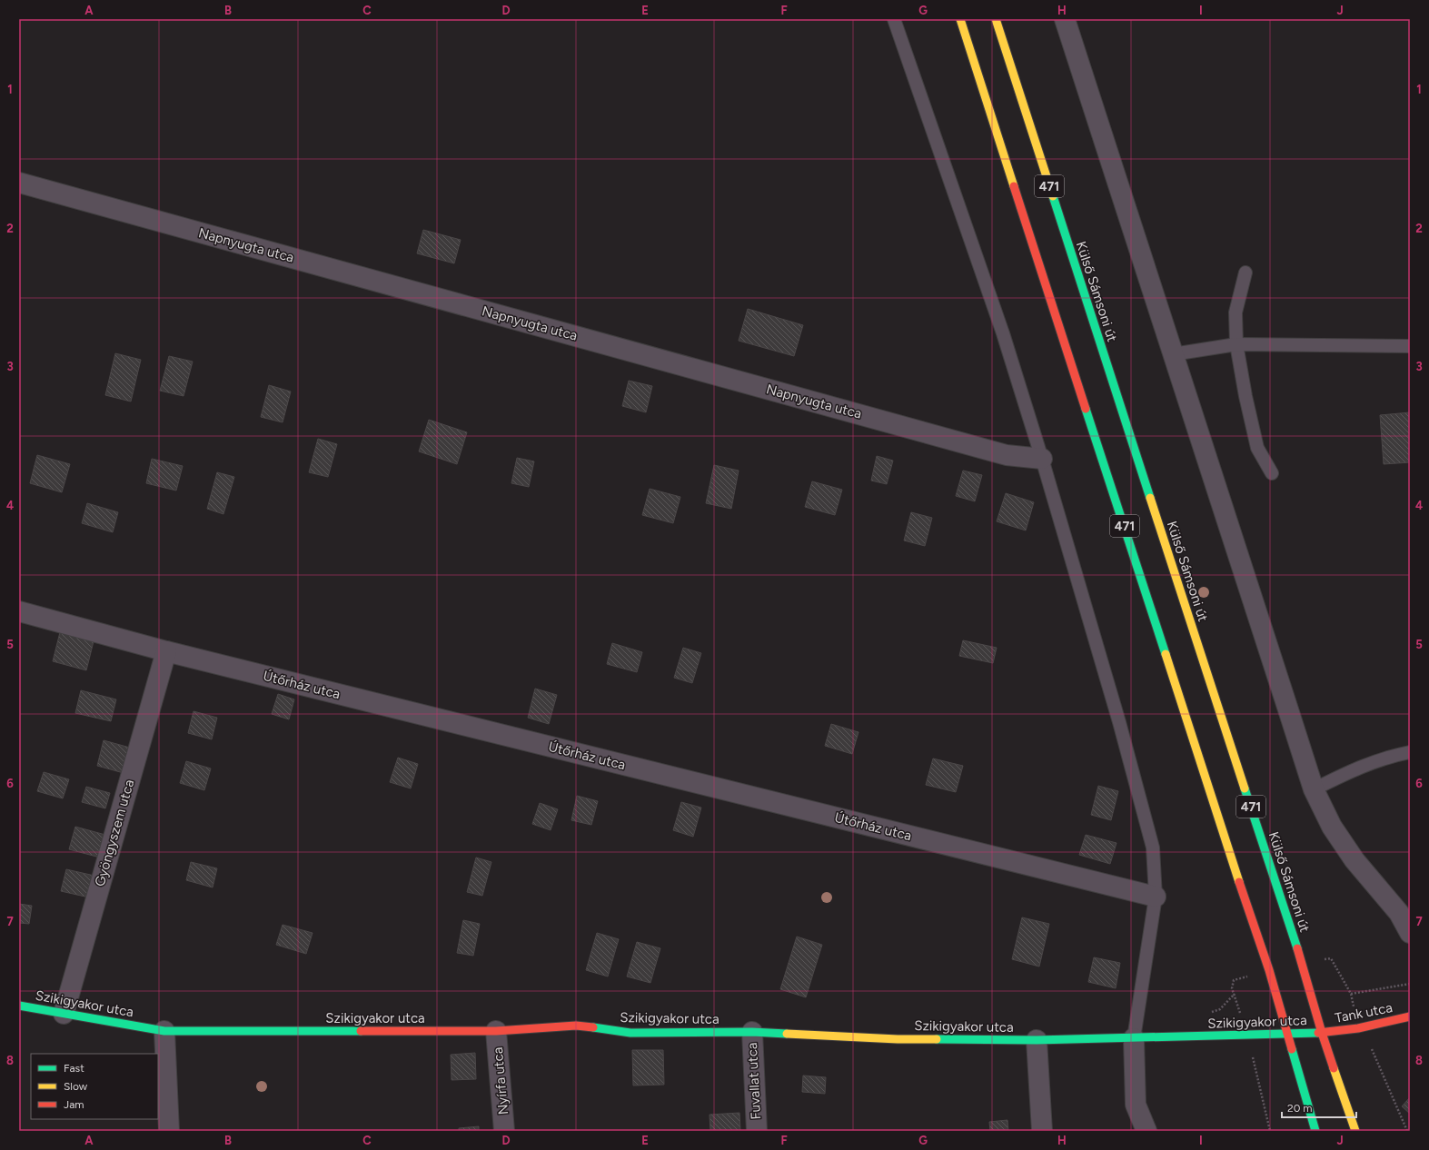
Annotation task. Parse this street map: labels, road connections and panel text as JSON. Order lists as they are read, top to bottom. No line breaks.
{"streets":{"main road":["471","Külső Sámsoni út","Szikigyakor utca","Tank utca"],"street":["Napnyugta utca","Útőrház utca","Gyöngyszem utca","Nyírfa utca","Fuvallat utca"]},"crossings":[["471","Szikigyakor utca"],["Külső Sámsoni út","Szikigyakor utca"],["Külső Sámsoni út","Tank utca"],["Útőrház utca","Gyöngyszem utca"],["Gyöngyszem utca","Szikigyakor utca"],["Szikigyakor utca","Tank utca"],["Szikigyakor utca","Nyírfa utca"],["Szikigyakor utca","Fuvallat utca"]],"legend":["Fast","Slow","Jam"],"scale_bar":"20 m","grid":{"columns":["A","B","C","D","E","F","G","H","I","J"],"rows":["1","2","3","4","5","6","7","8"]}}
